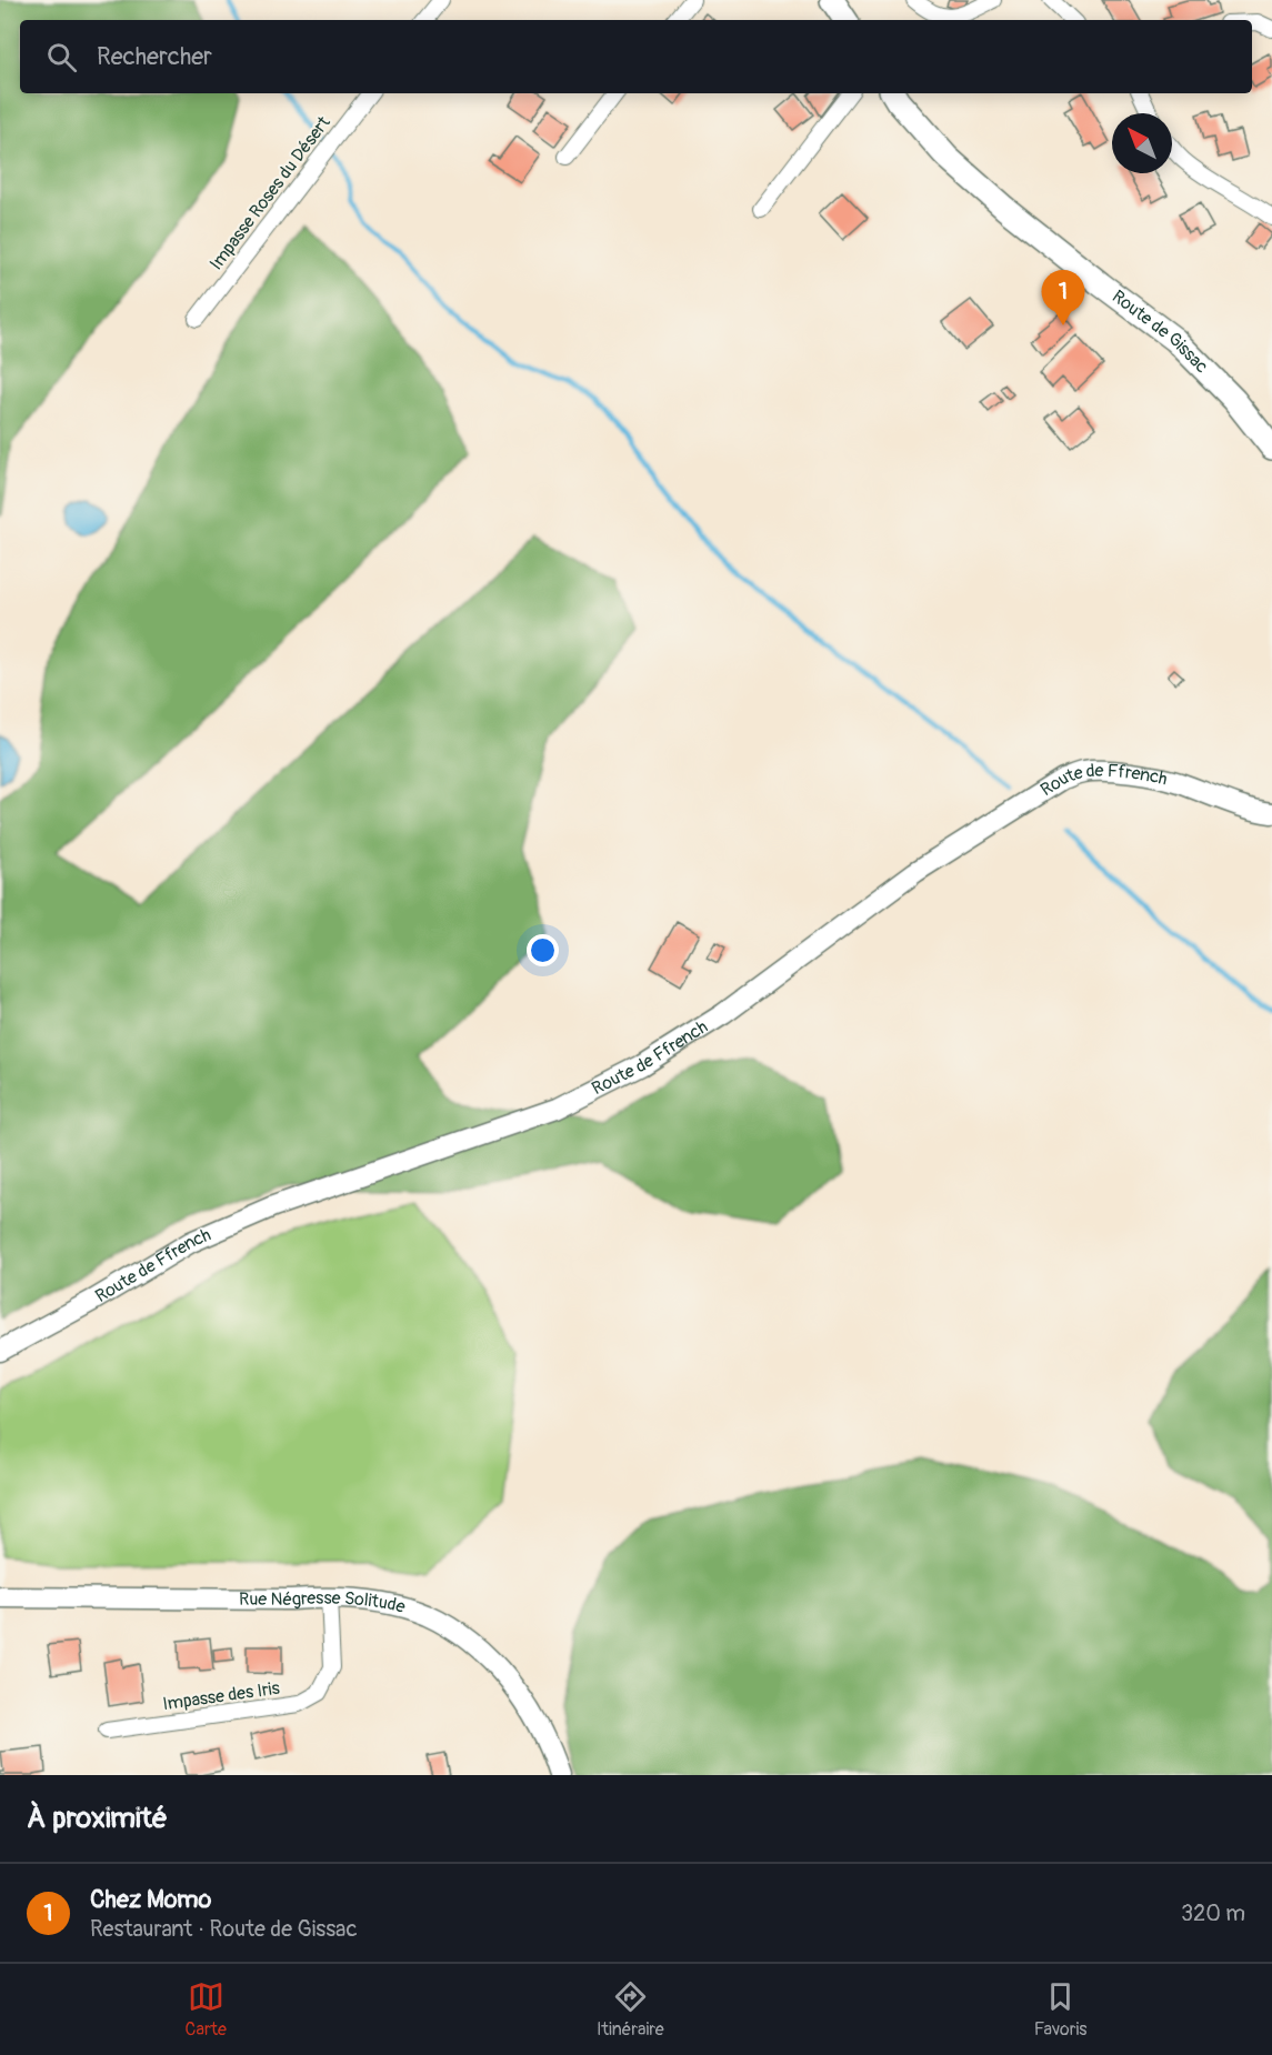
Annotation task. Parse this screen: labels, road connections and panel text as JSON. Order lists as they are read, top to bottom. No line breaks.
{"streets":{"main road":["Route de Gissac","Route de Ffrench","Rue Négresse Solitude"],"street":["Impasse Roses du Désert","Impasse des Iris"]},"crossings":[["Rue Négresse Solitude","Impasse des Iris"]],"north":"top left","page":{"search":"Rechercher","pins":"1","heading":"À proximité","list":[{"mark":"1","name":"Chez Momo","note":"Restaurant · Route de Gissac","value":"320 m"}],"nav":["Carte","Itinéraire","Favoris"]}}
